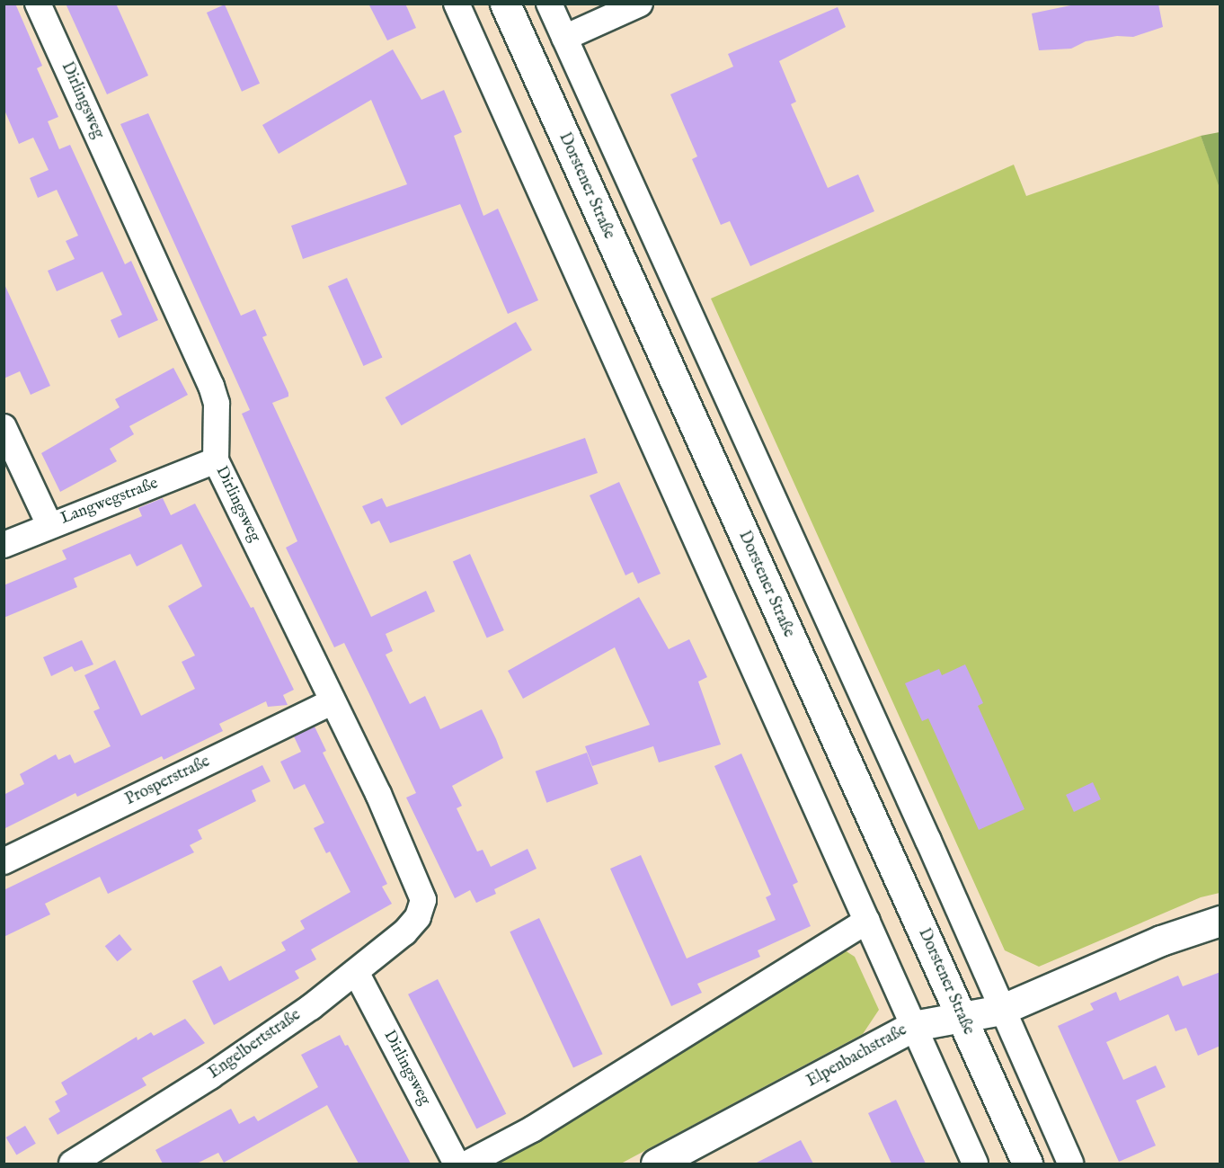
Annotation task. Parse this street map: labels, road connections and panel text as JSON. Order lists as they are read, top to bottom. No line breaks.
{"streets":{"main road":["Dorstener Straße","Elpenbachstraße"],"street":["Dirlingsweg","Langwegstraße","Prosperstraße","Engelbertstraße"]},"crossings":[["Dirlingsweg","Langwegstraße"],["Dirlingsweg","Prosperstraße"],["Dirlingsweg","Engelbertstraße"],["Dorstener Straße","Elpenbachstraße"]]}
